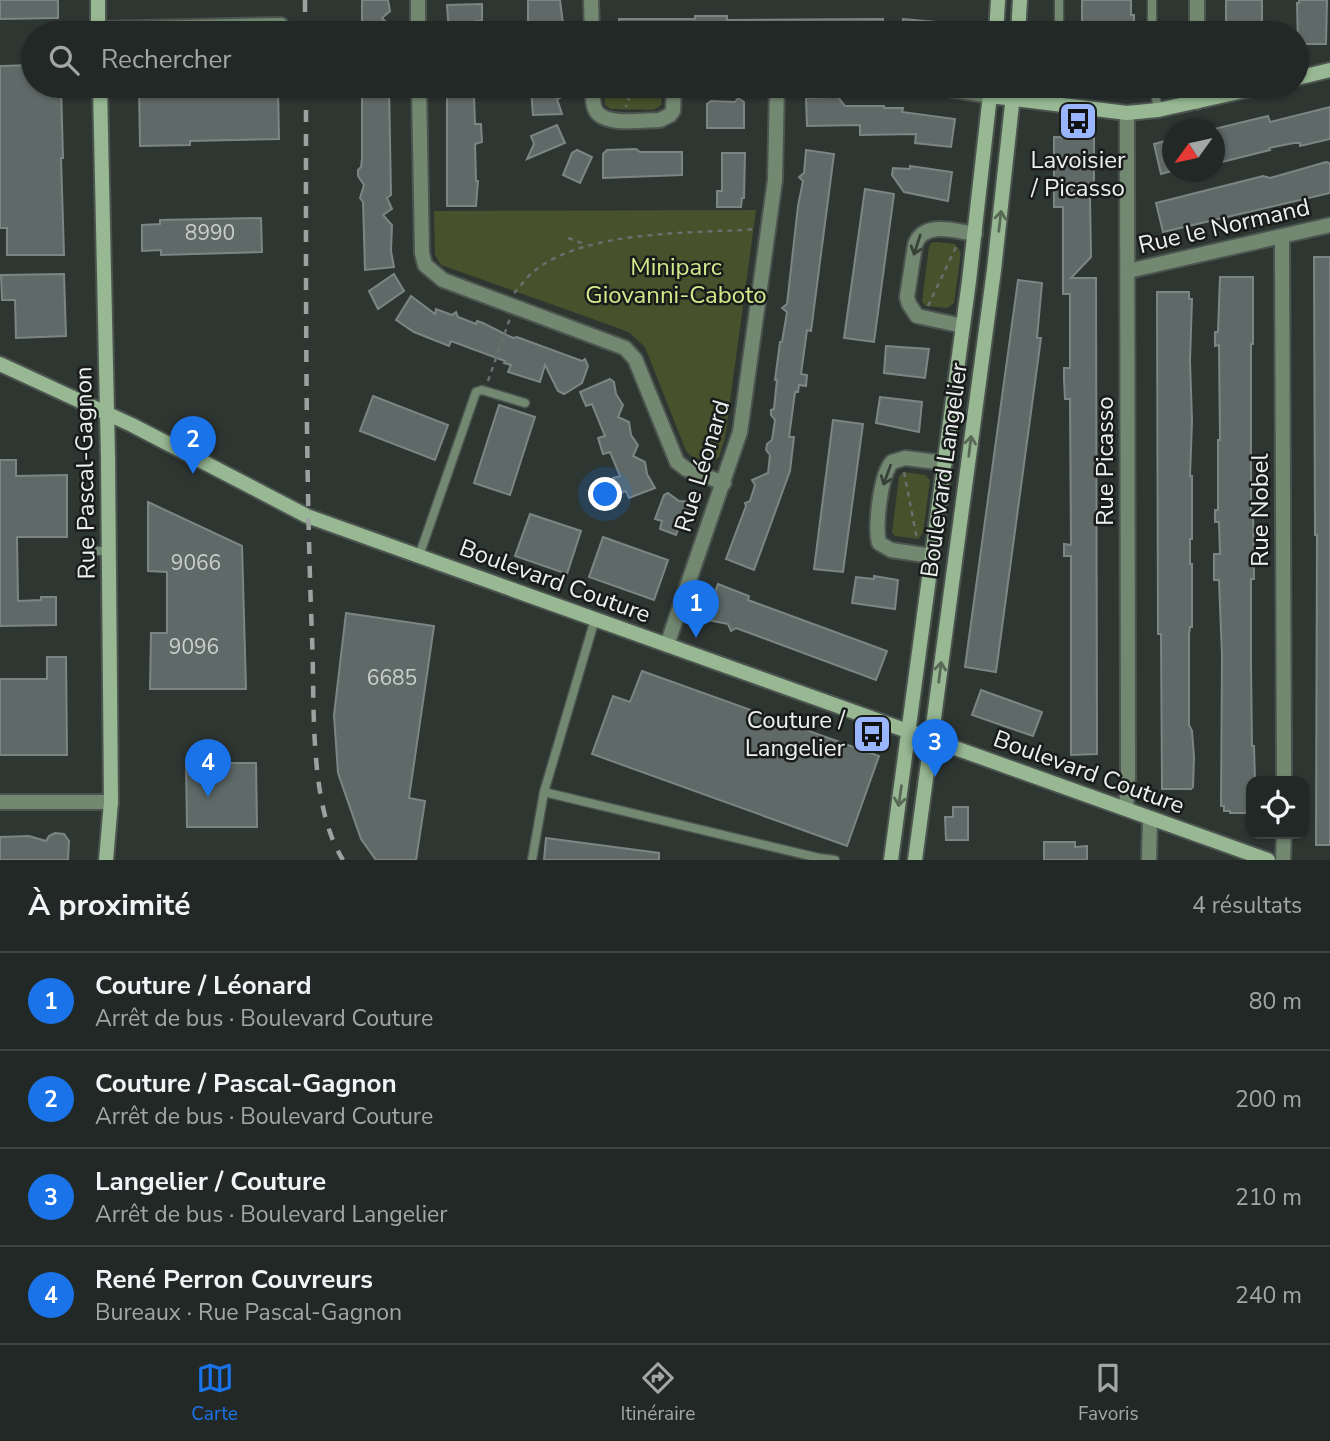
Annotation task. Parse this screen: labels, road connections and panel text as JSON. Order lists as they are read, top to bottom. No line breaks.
{"streets":{"street":["Rue le Normand","Rue Picasso","Rue Léonard","Boulevard Langelier","Rue Pascal-Gagnon","Rue Nobel","Boulevard Couture"]},"crossings":[["Rue le Normand","Rue Picasso"],["Rue le Normand","Rue Nobel"],["Rue Picasso","Boulevard Couture"],["Rue Léonard","Boulevard Couture"],["Boulevard Langelier","Boulevard Couture"],["Rue Pascal-Gagnon","Boulevard Couture"]],"parks":["Miniparc Giovanni-Caboto"],"places":{"bus stop":["Lavoisier / Picasso","Couture / Langelier"]},"house_numbers":["8990","9066","9096","6685"],"north":"bottom left","page":{"search":"Rechercher","pins":["2","1","3","4"],"heading":["À proximité","4 résultats"],"list":[{"mark":"1","name":"Couture / Léonard","note":"Arrêt de bus · Boulevard Couture","value":"80 m"},{"mark":"2","name":"Couture / Pascal-Gagnon","note":"Arrêt de bus · Boulevard Couture","value":"200 m"},{"mark":"3","name":"Langelier / Couture","note":"Arrêt de bus · Boulevard Langelier","value":"210 m"},{"mark":"4","name":"René Perron Couvreurs","note":"Bureaux · Rue Pascal-Gagnon","value":"240 m"}],"nav":["Carte","Itinéraire","Favoris"]}}
